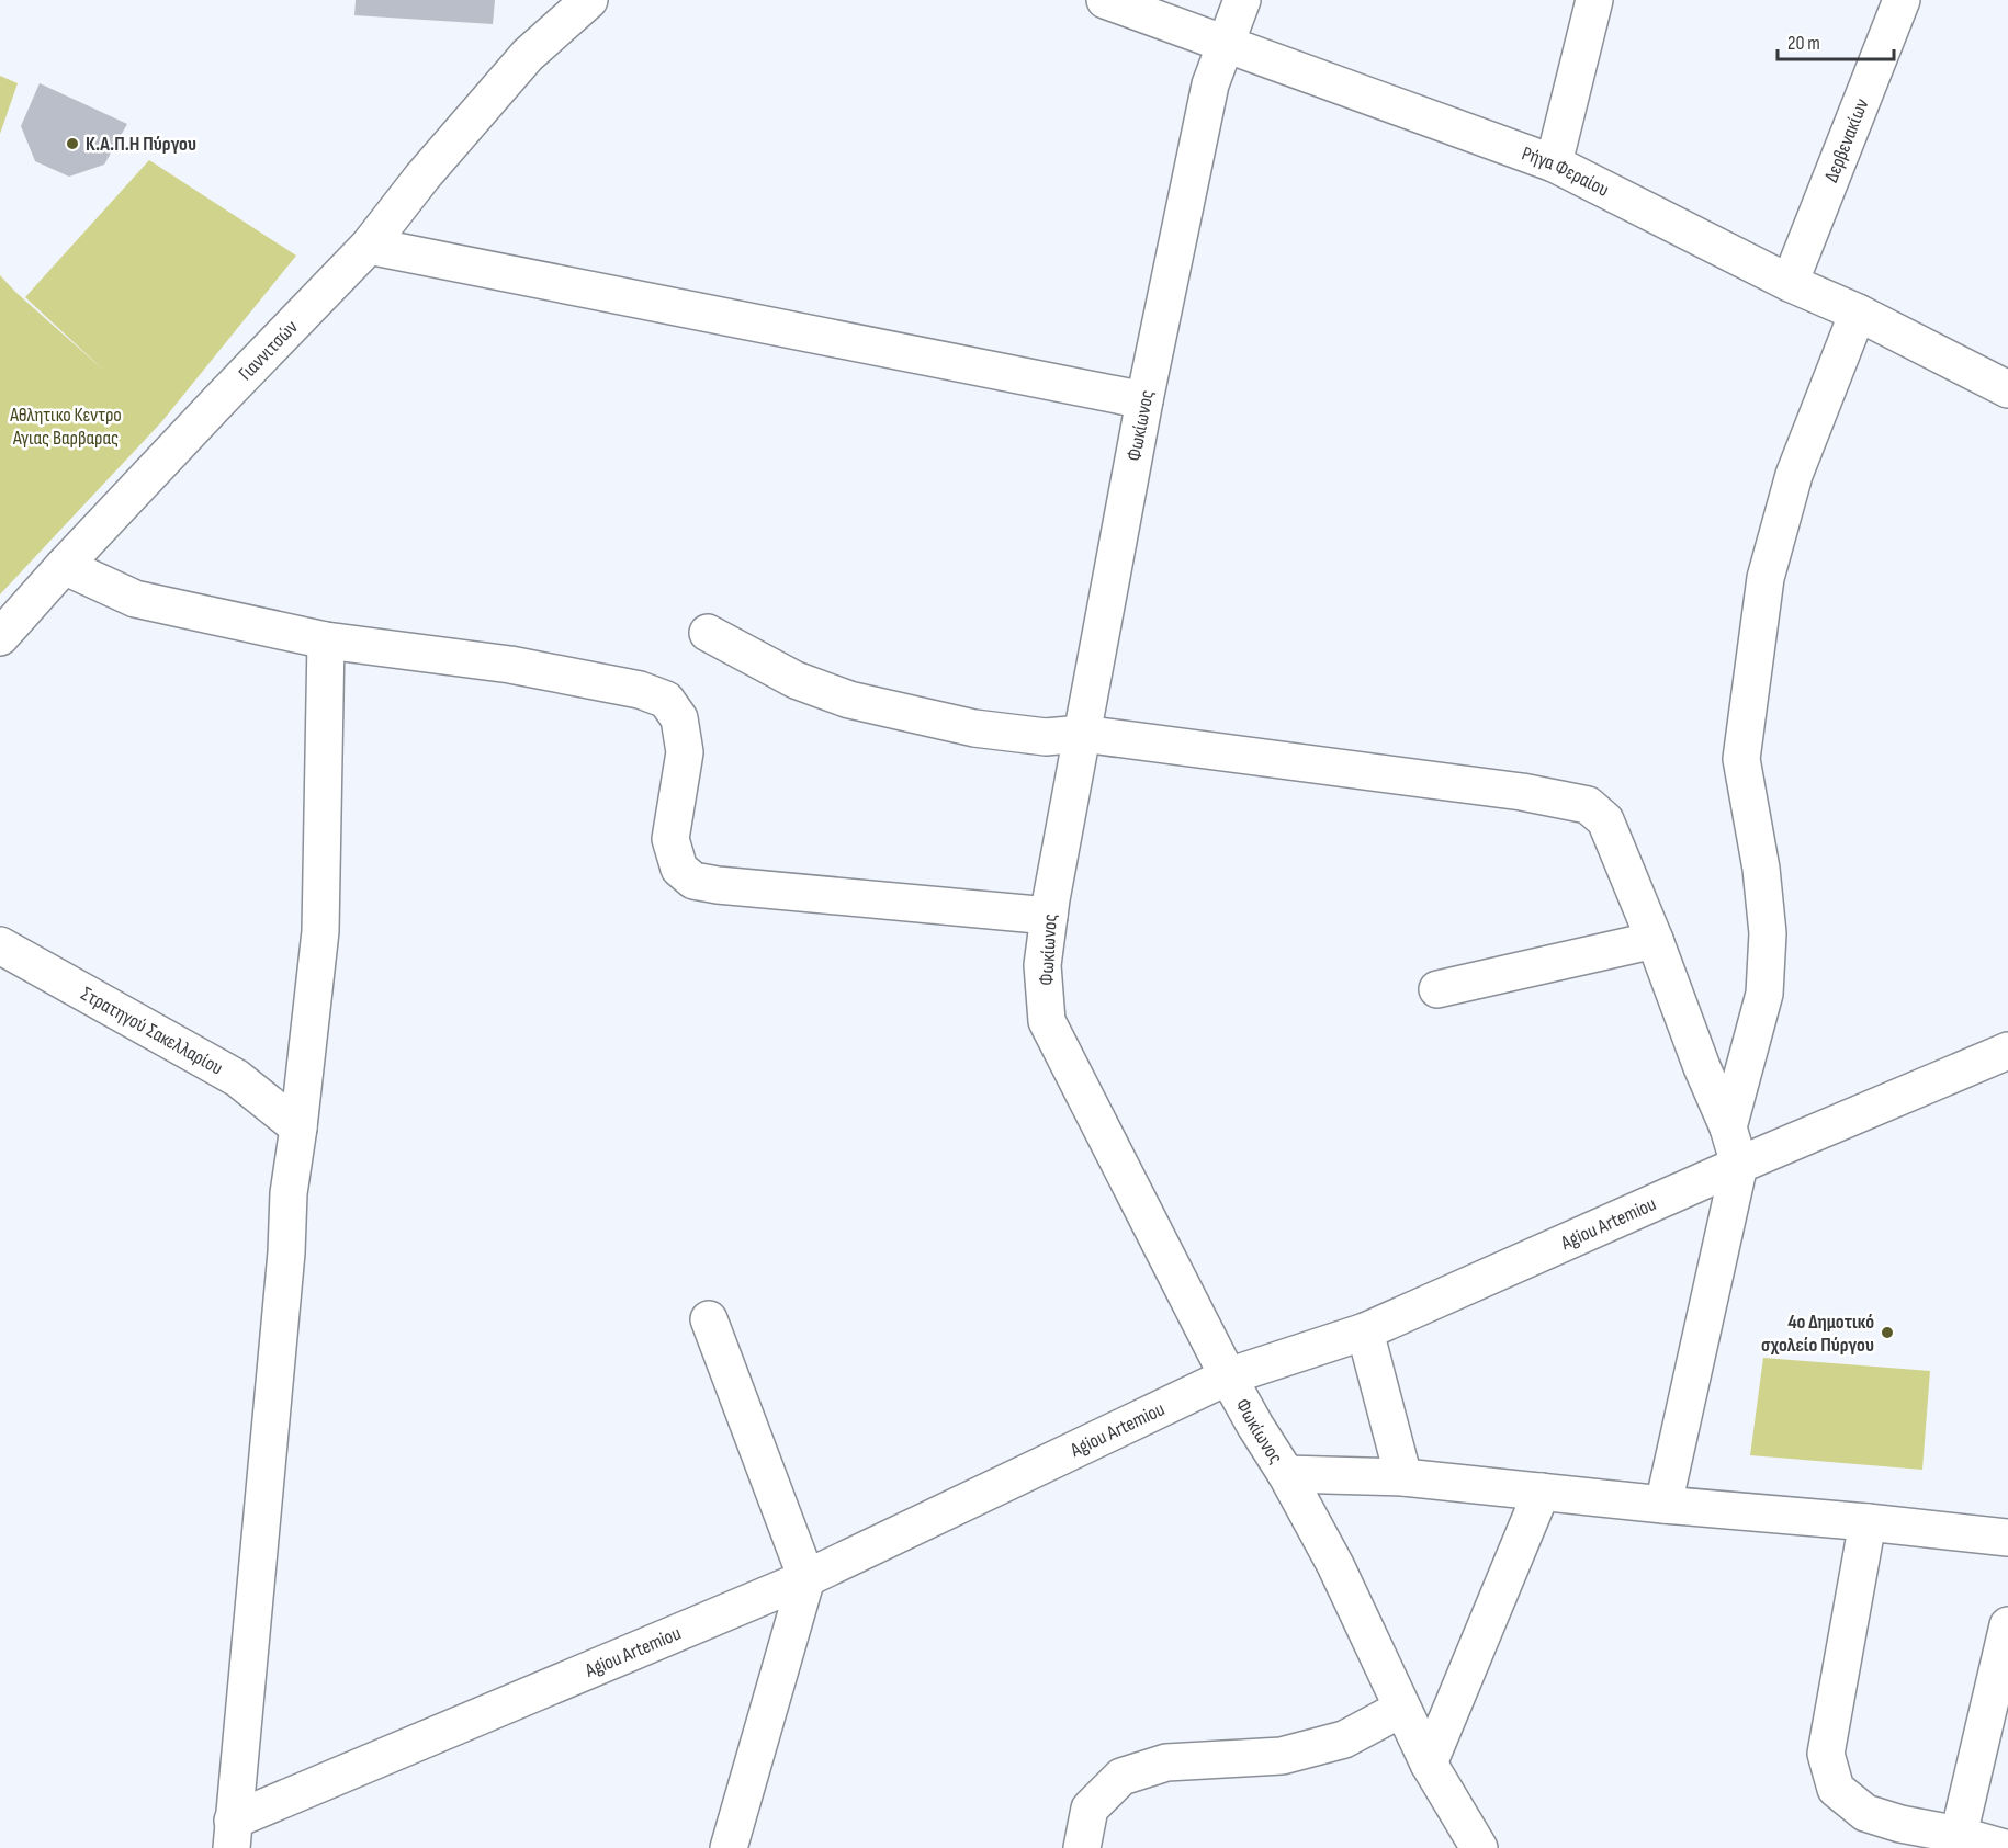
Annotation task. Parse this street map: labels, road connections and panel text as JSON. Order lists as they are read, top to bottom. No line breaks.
{"streets":{"street":["Δερβενακίων","Ρήγα Φεραίου","Γιαννιτσών","Φωκίωνος","Στρατηγού Σακελλαρίου","Agiou Artemiou"]},"crossings":[["Δερβενακίων","Ρήγα Φεραίου"],["Ρήγα Φεραίου","Φωκίωνος"],["Φωκίωνος","Agiou Artemiou"]],"parks":["Αθλητικο Κεντρο Αγιας Βαρβαρας"],"places":["Κ.Α.Π.Η Πύργου","4ο Δημοτικό σχολείο Πύργου"],"scale_bar":"20 m"}
